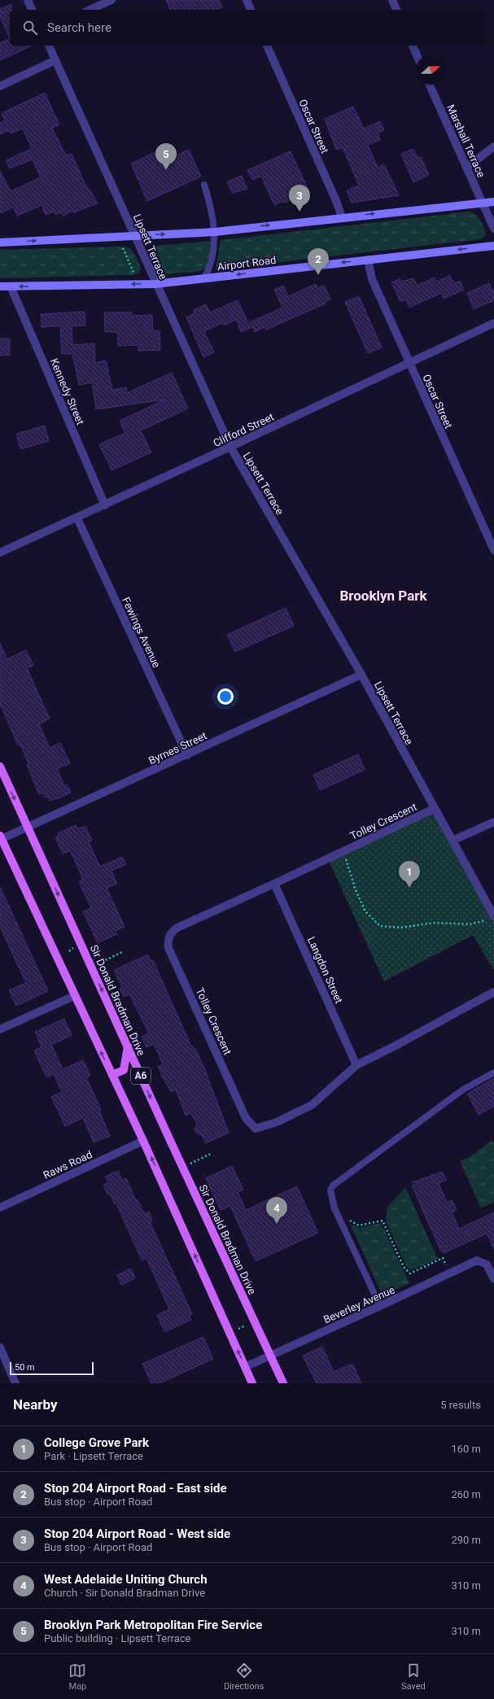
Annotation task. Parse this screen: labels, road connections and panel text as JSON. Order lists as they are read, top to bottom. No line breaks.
{"streets":{"main road":["Airport Road","Sir Donald Bradman Drive","A6"],"street":["Oscar Street","Marshall Terrace","Lipsett Terrace","Kennedy Street","Clifford Street","Fewings Avenue","Byrnes Street","Tolley Crescent","Langdon Street","Raws Road","Beverley Avenue"]},"crossings":[["Oscar Street","Airport Road"],["Oscar Street","Clifford Street"],["Lipsett Terrace","Airport Road"],["Lipsett Terrace","Clifford Street"],["Lipsett Terrace","Byrnes Street"],["Lipsett Terrace","Tolley Crescent"],["Airport Road","Kennedy Street"],["Kennedy Street","Clifford Street"],["Clifford Street","Fewings Avenue"],["Fewings Avenue","Byrnes Street"],["Byrnes Street","Sir Donald Bradman Drive"],["Byrnes Street","A6"],["Tolley Crescent","Langdon Street"],["Sir Donald Bradman Drive","Beverley Avenue"],["A6","Raws Road"],["A6","Beverley Avenue"]],"districts":["Brooklyn Park"],"scale_bar":"50 m","north":"right","page":{"search":"Search here","pins":["5","3","2","1","4"],"scale":"50 m","heading":["Nearby","5 results"],"list":[{"mark":"1","name":"College Grove Park","note":"Park · Lipsett Terrace","value":"160 m"},{"mark":"2","name":"Stop 204 Airport Road - East side","note":"Bus stop · Airport Road","value":"260 m"},{"mark":"3","name":"Stop 204 Airport Road - West side","note":"Bus stop · Airport Road","value":"290 m"},{"mark":"4","name":"West Adelaide Uniting Church","note":"Church · Sir Donald Bradman Drive","value":"310 m"},{"mark":"5","name":"Brooklyn Park Metropolitan Fire Service","note":"Public building · Lipsett Terrace","value":"310 m"}],"nav":["Map","Directions","Saved"]}}
